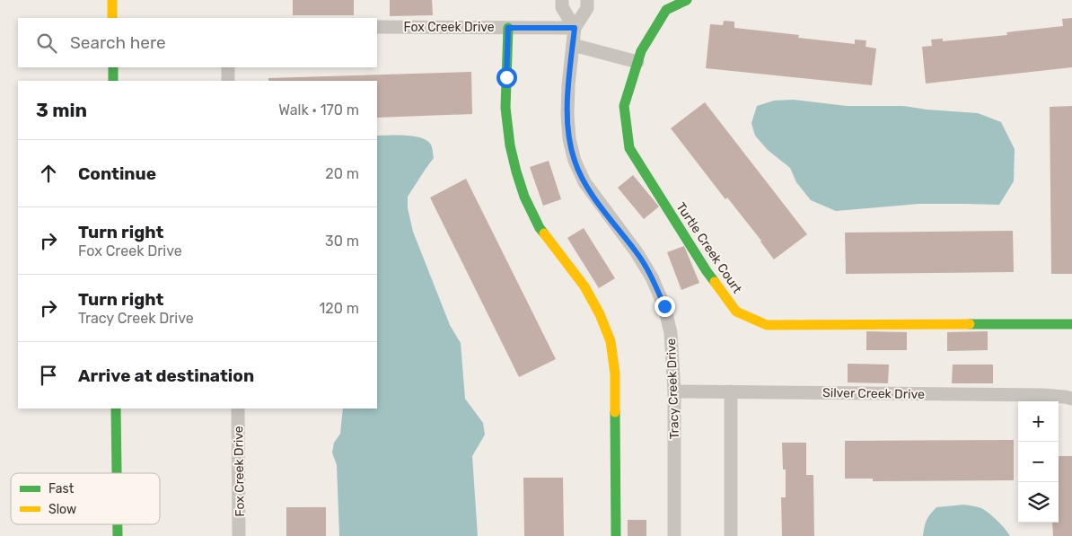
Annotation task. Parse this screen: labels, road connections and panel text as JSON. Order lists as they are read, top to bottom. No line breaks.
{"streets":{"street":["Fox Creek Drive","Turtle Creek Court","Tracy Creek Drive","Silver Creek Drive"]},"crossings":[["Fox Creek Drive","Tracy Creek Drive"],["Tracy Creek Drive","Silver Creek Drive"]],"legend":["Fast","Slow"],"page":{"search":"Search here","heading":["3 min","Walk · 170 m"],"list":[["Continue","20 m"],["Turn right","Fox Creek Drive","30 m"],["Turn right","Tracy Creek Drive","120 m"],"Arrive at destination"],"map_buttons":["+","−"]}}
